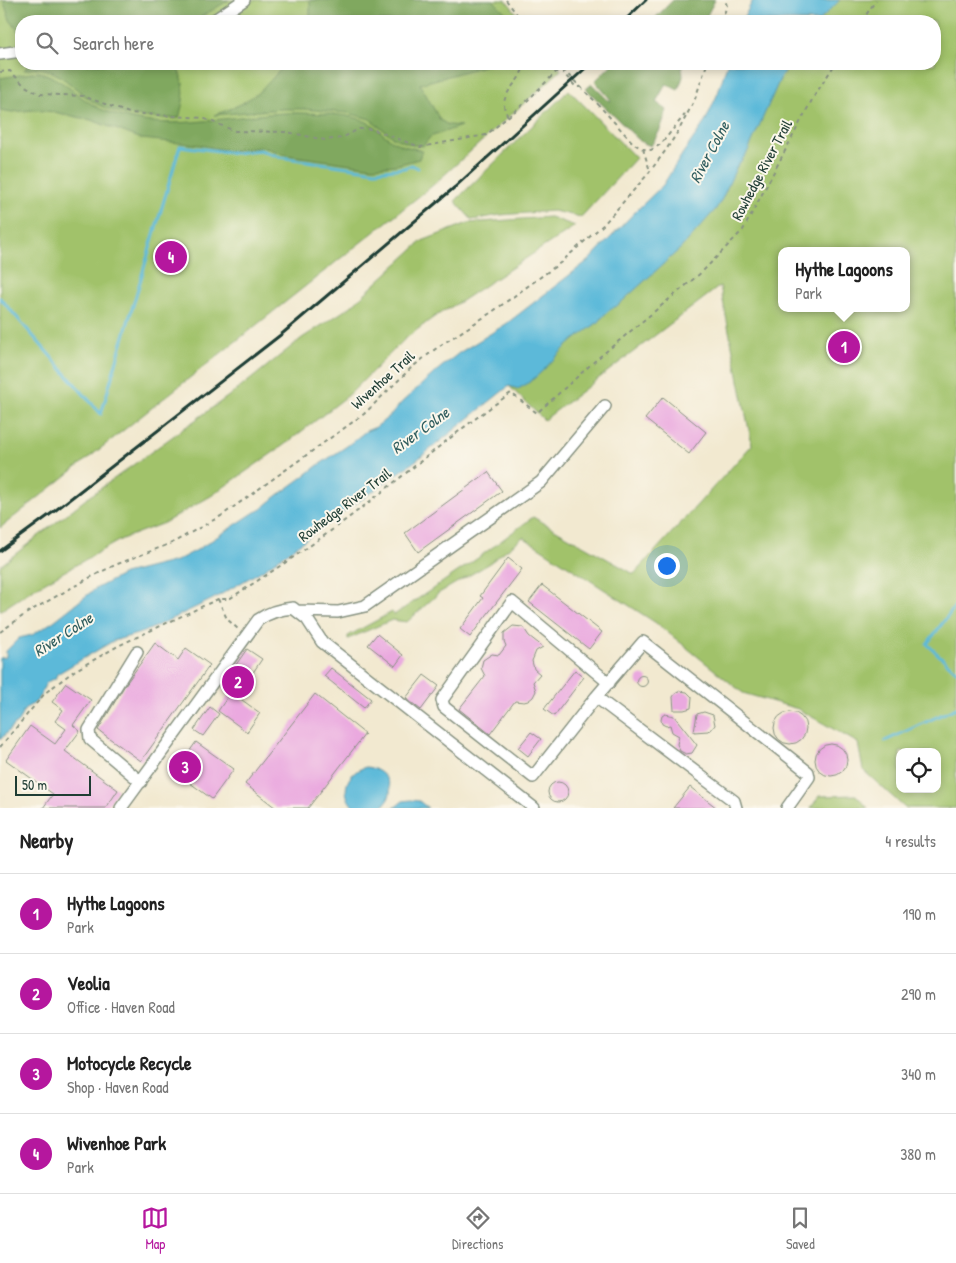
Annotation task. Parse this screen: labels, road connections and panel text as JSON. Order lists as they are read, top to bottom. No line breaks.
{"streets":{"path":["Rowhedge River Trail","Wivenhoe Trail"]},"water":["River Colne"],"scale_bar":"50 m","page":{"search":"Search here","pins":["4","1","2","3"],"popup":["Hythe Lagoons","Park"],"scale":"50 m","heading":["Nearby","4 results"],"list":[{"mark":"1","name":"Hythe Lagoons","note":"Park","value":"190 m"},{"mark":"2","name":"Veolia","note":"Office · Haven Road","value":"290 m"},{"mark":"3","name":"Motocycle Recycle","note":"Shop · Haven Road","value":"340 m"},{"mark":"4","name":"Wivenhoe Park","note":"Park","value":"380 m"}],"nav":["Map","Directions","Saved"]}}
